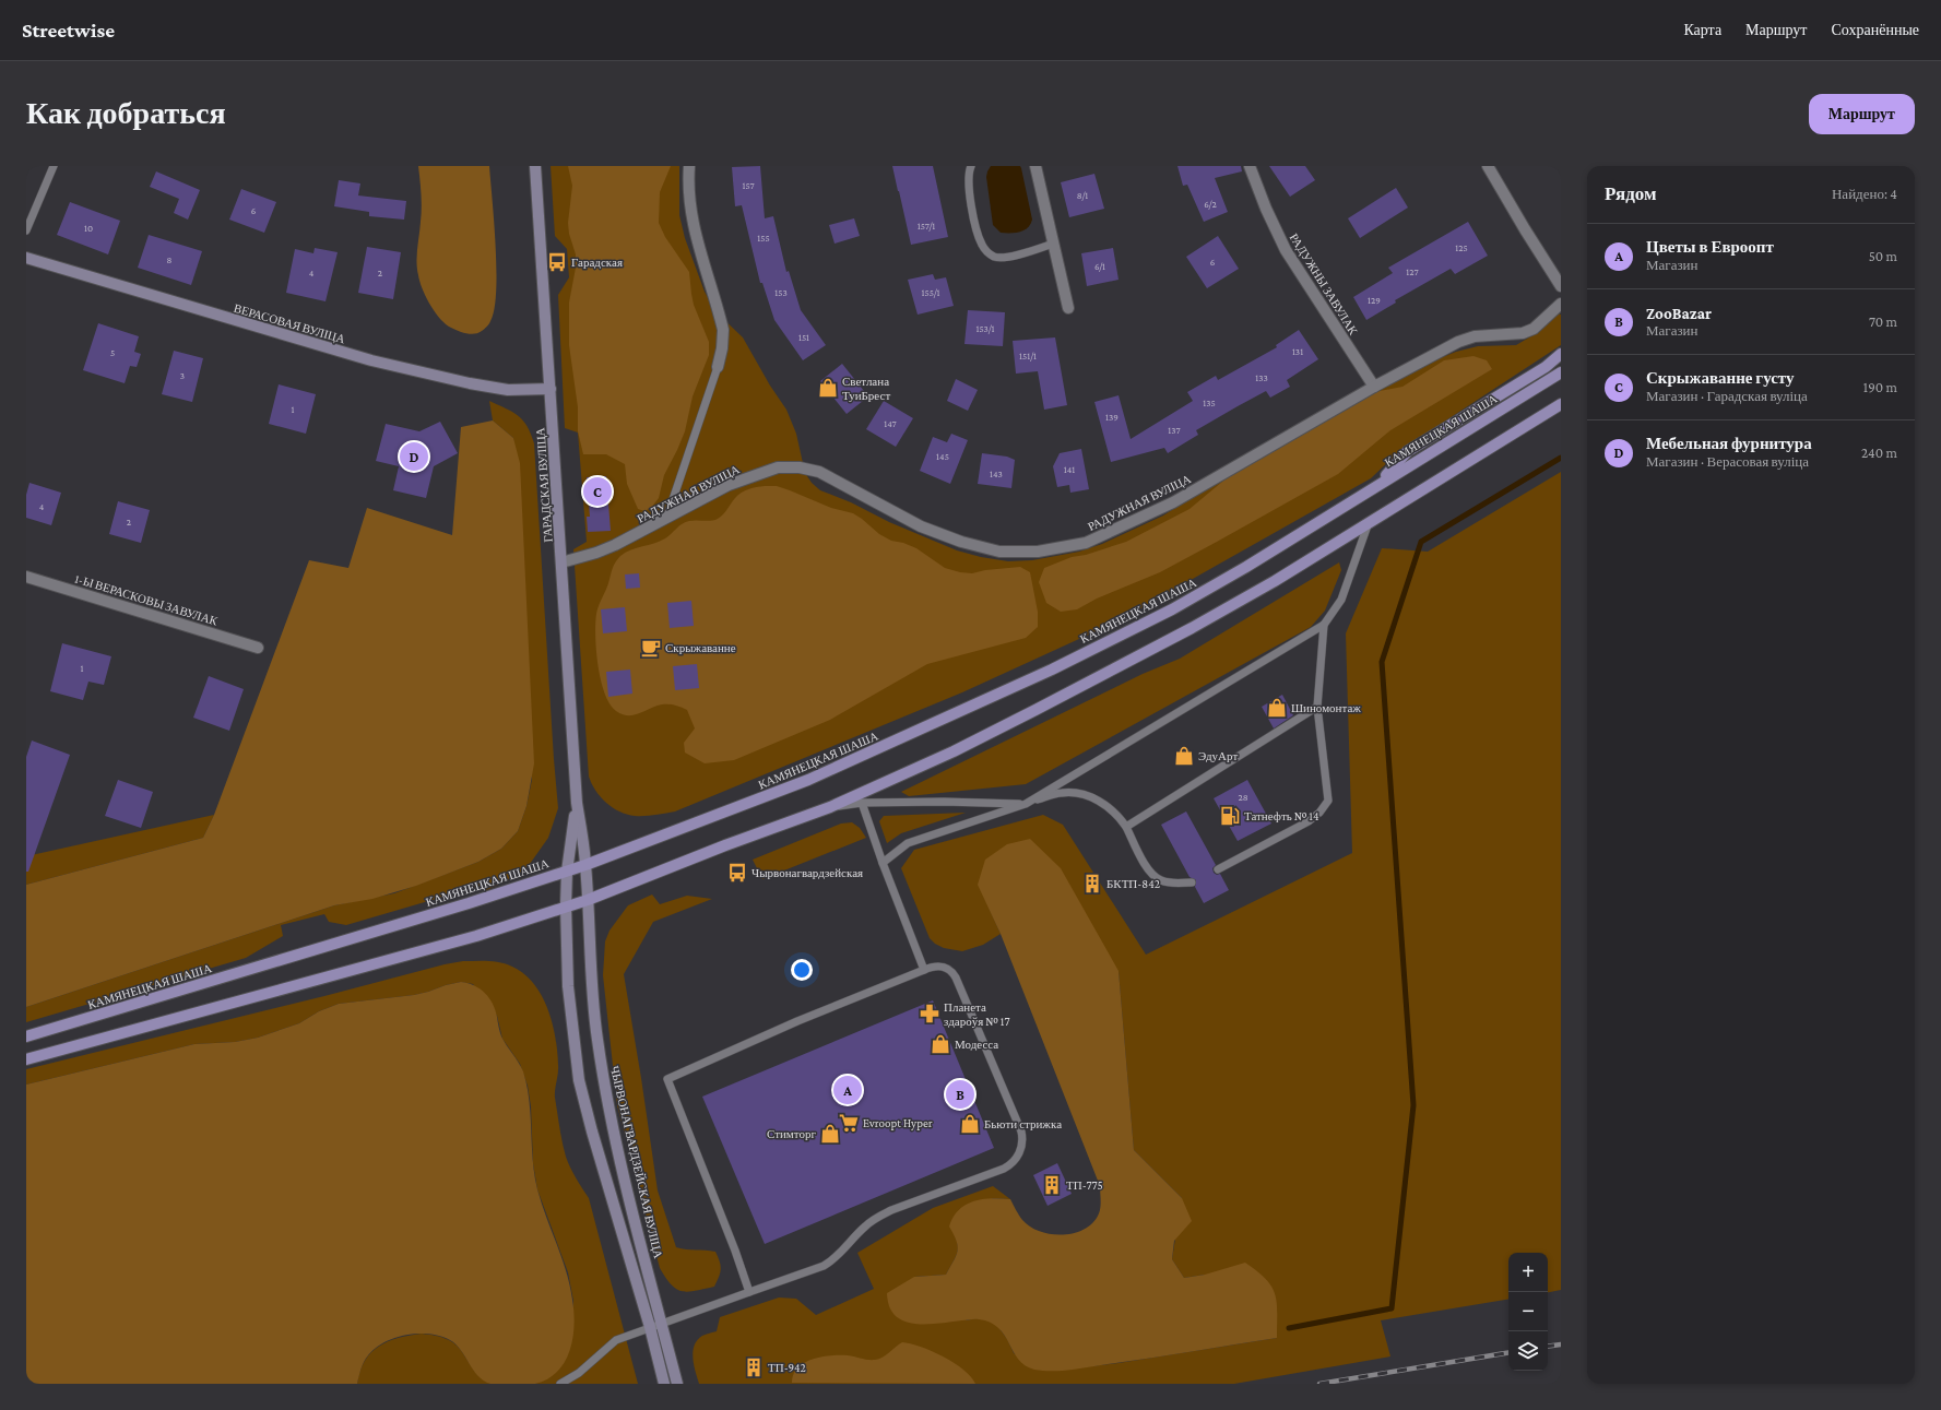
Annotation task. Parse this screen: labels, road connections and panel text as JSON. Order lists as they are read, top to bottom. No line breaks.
{"streets":{"main road":["ВЕРАСОВАЯ ВУЛІЦА","КАМЯНЕЦКАЯ ШАША","ГАРАДСКАЯ ВУЛІЦА","ЧЫРВОНАГВАРДЗЕЙСКАЯ ВУЛІЦА"],"street":["РАДУЖНЫ ЗАВУЛАК","РАДУЖНАЯ ВУЛІЦА","1-Ы ВЕРАСКОВЫ ЗАВУЛАК"]},"crossings":[["РАДУЖНЫ ЗАВУЛАК","РАДУЖНАЯ ВУЛІЦА"],["ВЕРАСОВАЯ ВУЛІЦА","ГАРАДСКАЯ ВУЛІЦА"],["КАМЯНЕЦКАЯ ШАША","ГАРАДСКАЯ ВУЛІЦА"],["КАМЯНЕЦКАЯ ШАША","ЧЫРВОНАГВАРДЗЕЙСКАЯ ВУЛІЦА"],["ГАРАДСКАЯ ВУЛІЦА","РАДУЖНАЯ ВУЛІЦА"],["ГАРАДСКАЯ ВУЛІЦА","ЧЫРВОНАГВАРДЗЕЙСКАЯ ВУЛІЦА"]],"places":{"bus stop":["Гарадская","Чырвонагвардзейская"],"shop":["Светлана ТуиБрест","Шиномонтаж","ЭдуАрт","Модесса","Бьюти стрижка","Стимторг"],"cafe":["Скрыжаванне"],"fuel station":["Татнефть № 14"],"building":["БКТП-842","ТП-775","ТП-942"],"pharmacy":["Планета здароўя № 17"],"supermarket":["Evroopt Hyper"]},"house_numbers":["157","8/1","6/2","6","157/1","10","155","125","8","6","6/1","127","4","2","153","155/1","129","153/1","151","131","5","151/1","3","133","135","1","139","147","137","145","141","143","4","2","1","28"],"page":{"header":"Streetwise","nav":["Карта","Маршрут","Сохранённые"],"buttons":"Маршрут","title":"Как добраться","heading":["Рядом","Найдено: 4"],"list":[{"mark":"A","name":"Цветы в Евроопт","note":"Магазин","value":"50 m"},{"mark":"B","name":"ZooBazar","note":"Магазин","value":"70 m"},{"mark":"C","name":"Скрыжаванне густу","note":"Магазин · Гарадская вуліца","value":"190 m"},{"mark":"D","name":"Мебельная фурнитура","note":"Магазин · Верасовая вуліца","value":"240 m"}],"pins":["D","C","A","B"],"map_buttons":["+","−"]}}
